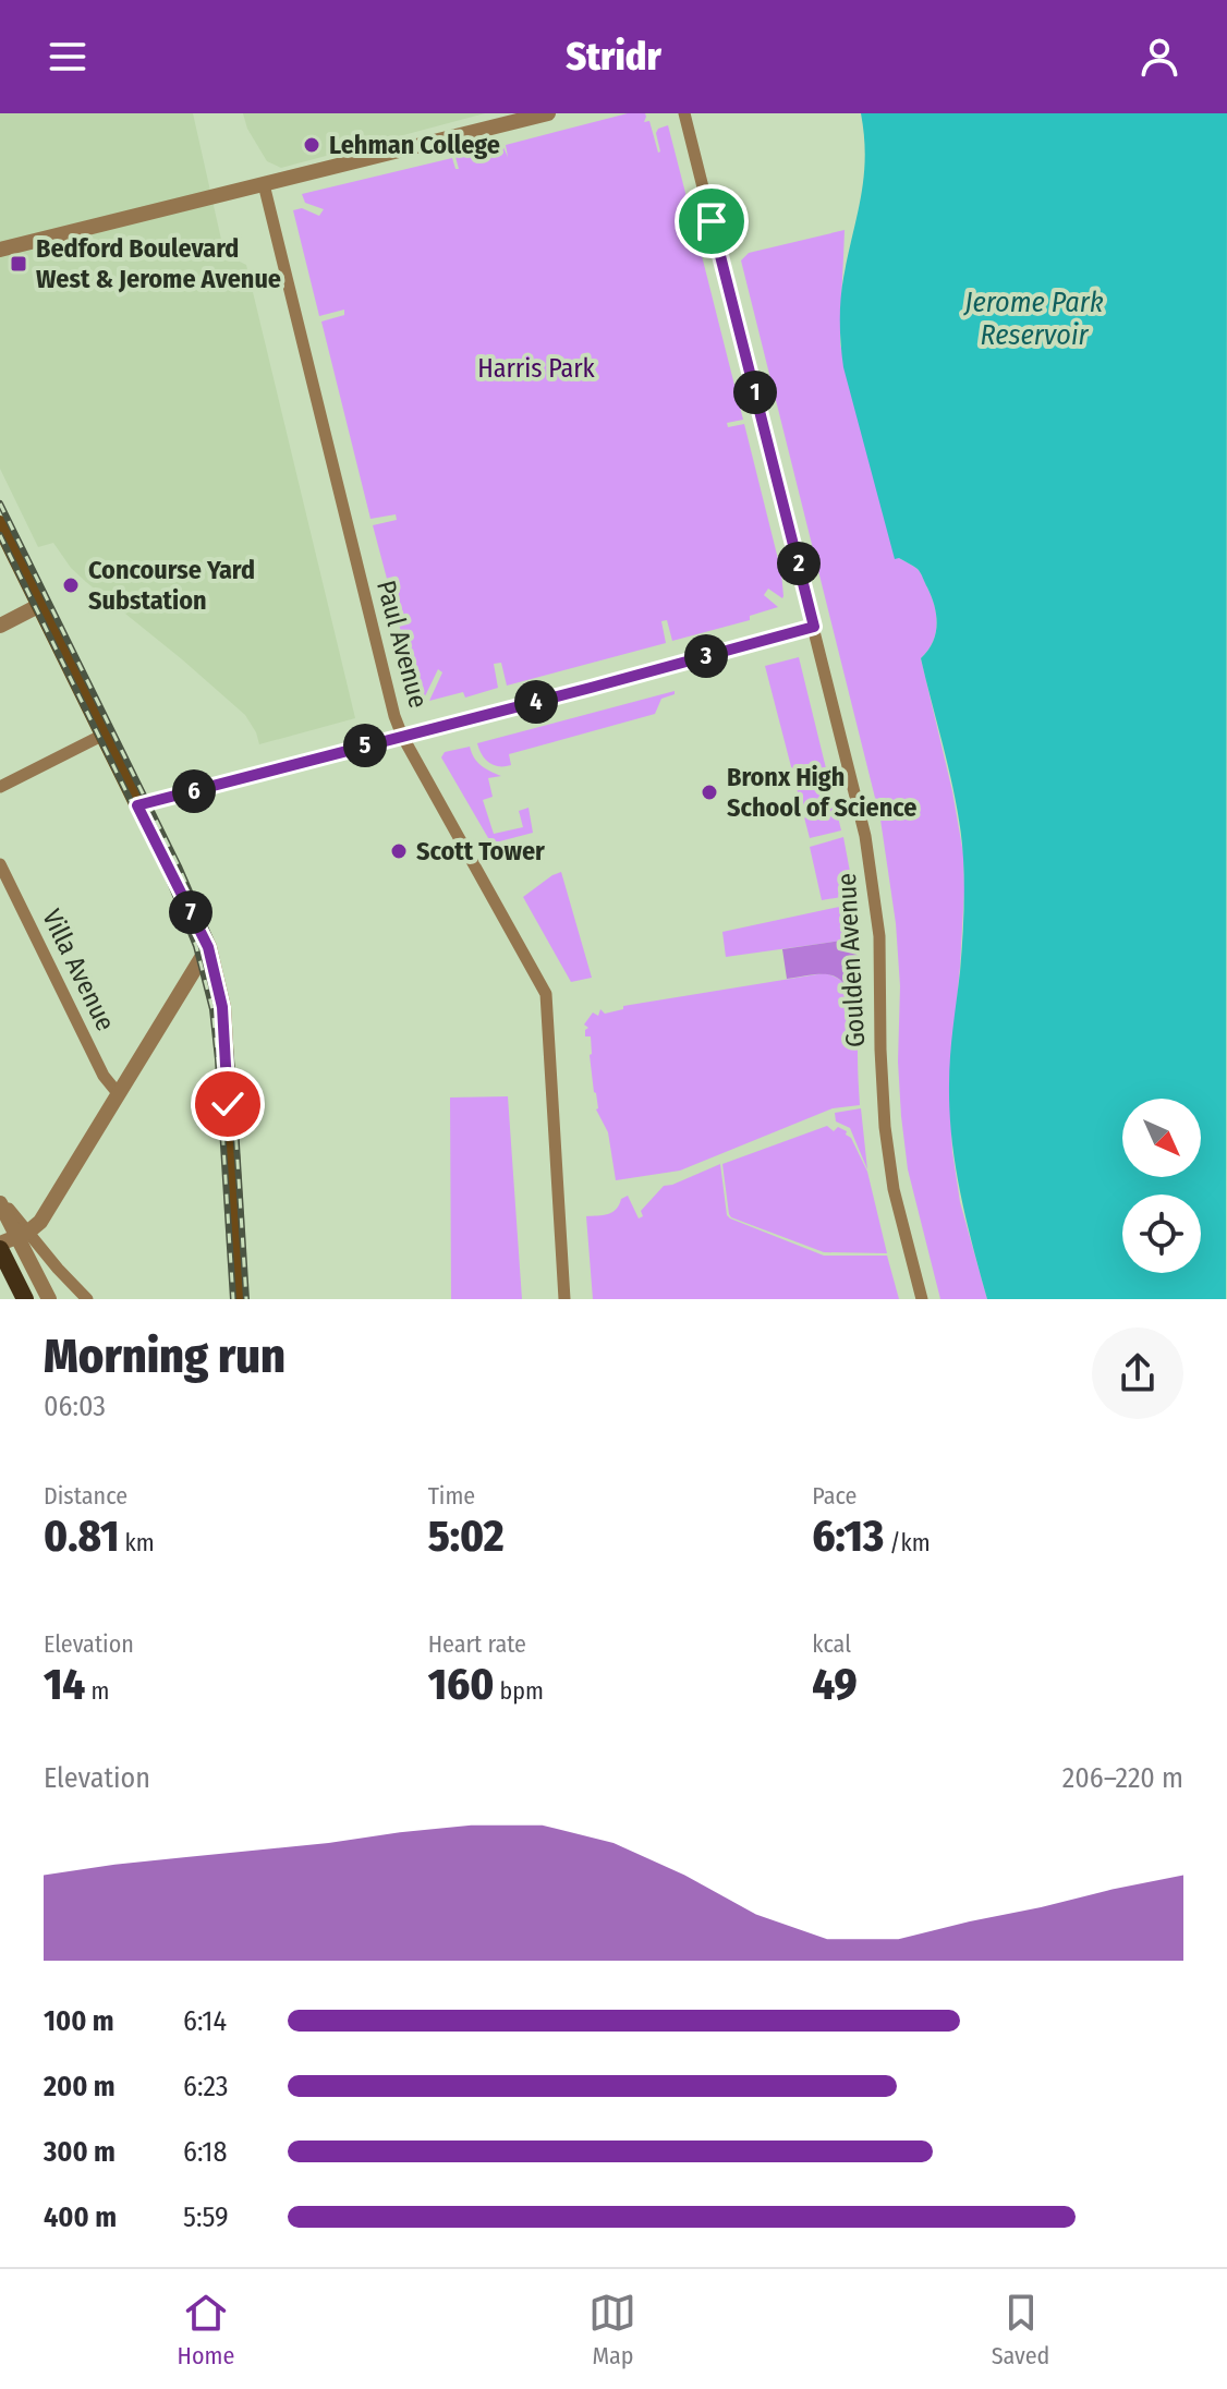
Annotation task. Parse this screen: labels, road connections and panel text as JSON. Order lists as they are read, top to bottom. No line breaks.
{"streets":{"street":["Paul Avenue","Goulden Avenue","Villa Avenue"]},"water":["Jerome Park Reservoir"],"parks":["Harris Park"],"places":{"other":["Lehman College","Concourse Yard Substation","Bronx High School of Science","Scott Tower"],"transit":["Bedford Boulevard West & Jerome Avenue"]},"north":"bottom right","page":{"header":"Stridr","pins":["1","2","3","4","5","6","7"],"heading":["Morning run","06:03"],"stats":[["Distance","0.81 km"],["Time","5:02"],["Pace","6:13 /km"],["Elevation","14 m"],["Heart rate","160 bpm"],["kcal","49"]],"chart":["Elevation","206–220 m"],"list":[{"name":"100 m","note":"6:14"},{"name":"200 m","note":"6:23"},{"name":"300 m","note":"6:18"},{"name":"400 m","note":"5:59"}],"tabs":["Home","Map","Saved"]}}
